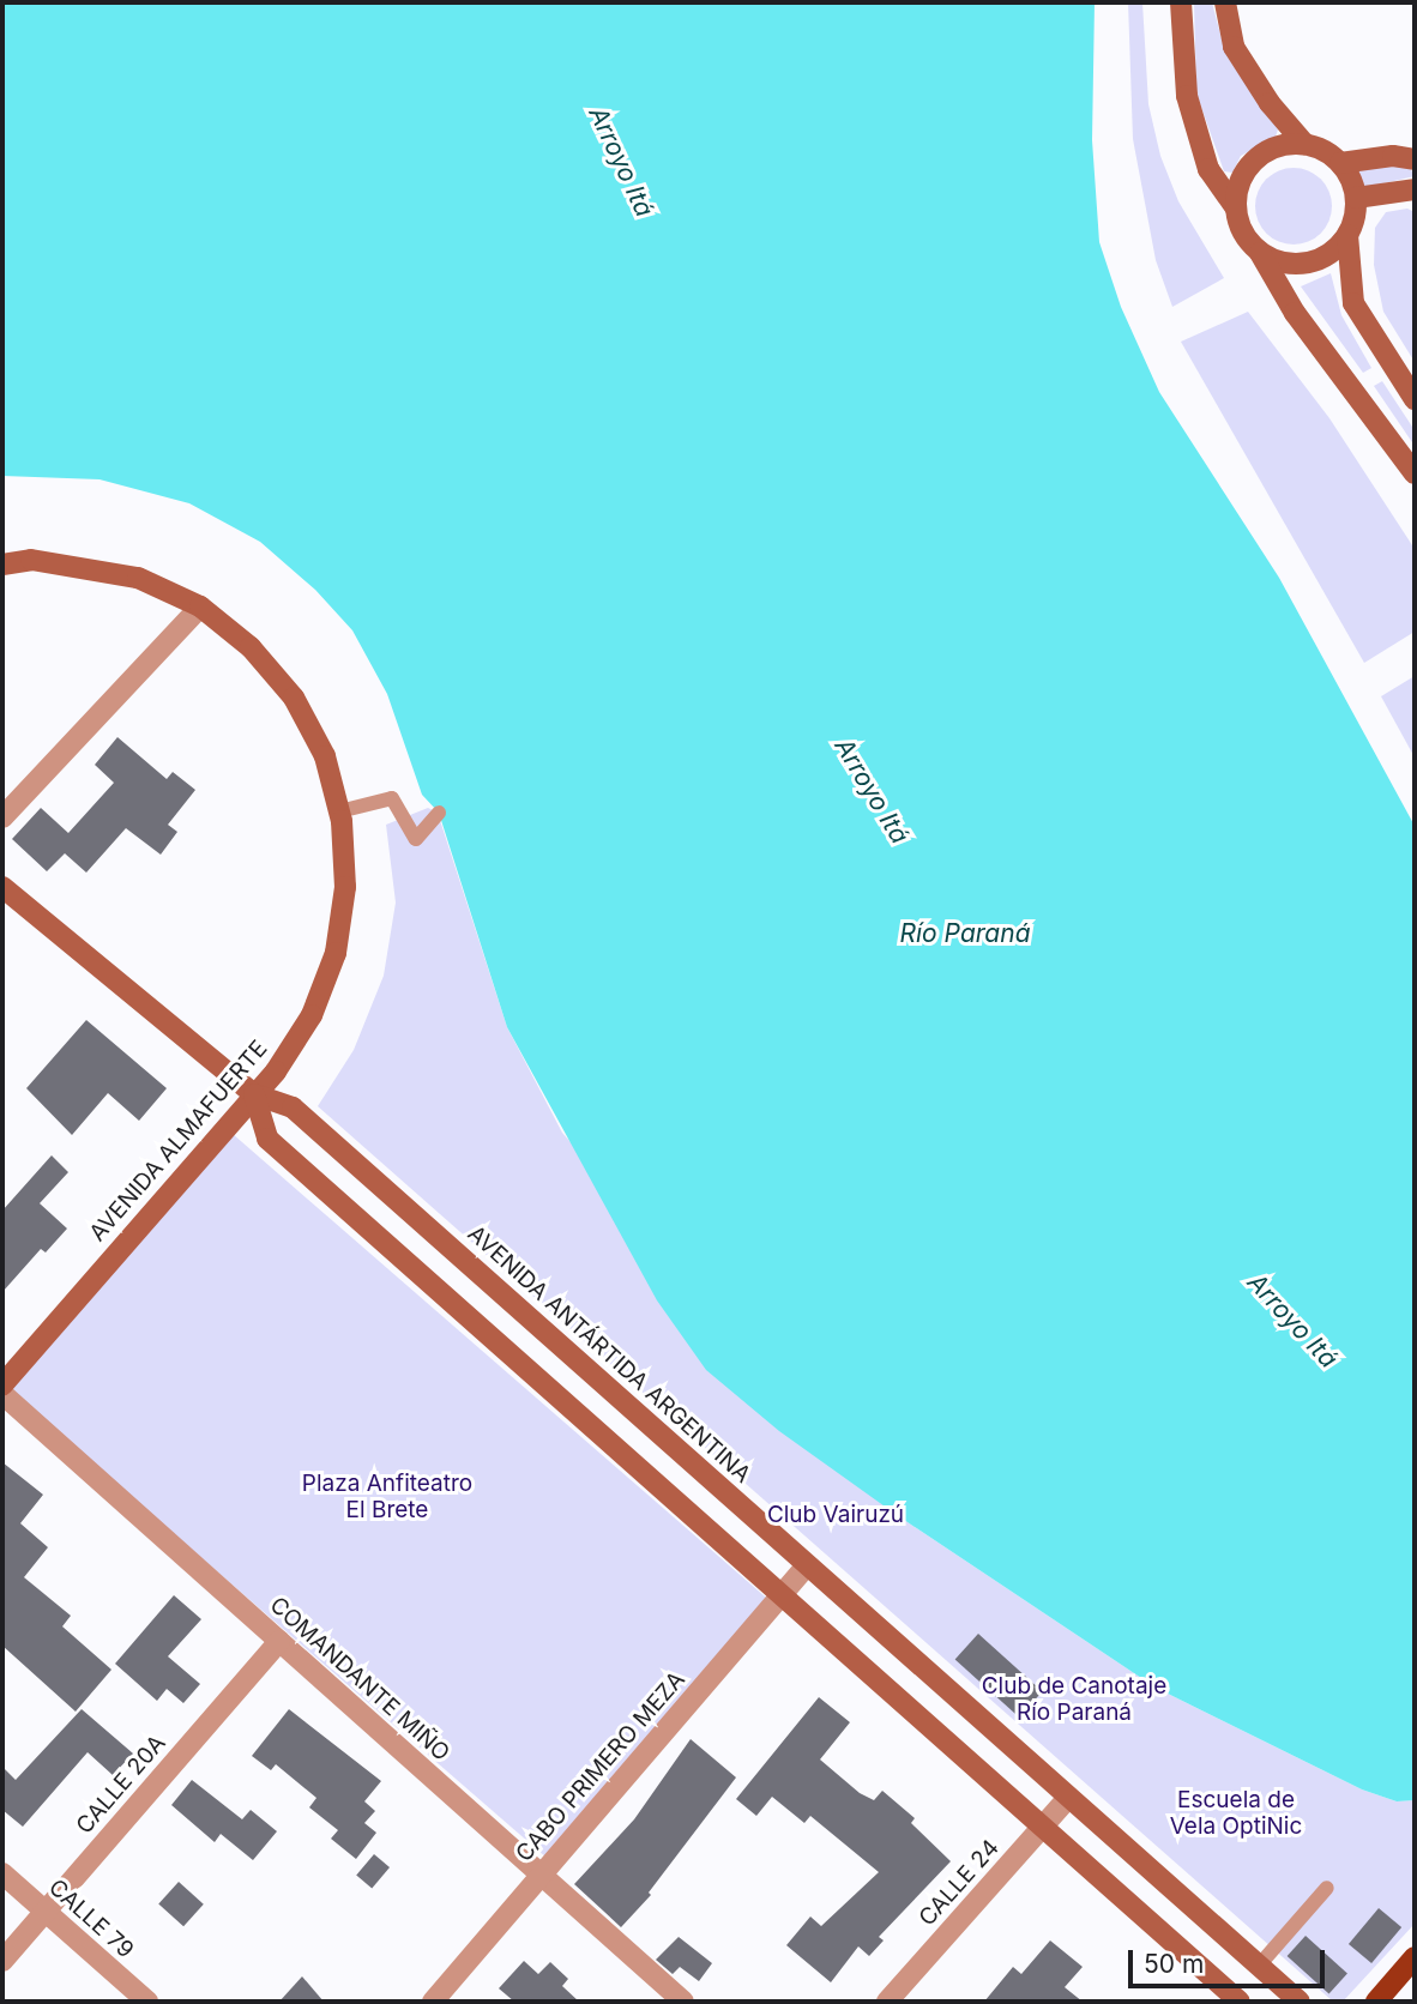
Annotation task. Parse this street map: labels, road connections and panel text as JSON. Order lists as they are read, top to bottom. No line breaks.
{"streets":{"main road":["AVENIDA ALMAFUERTE","AVENIDA ANTÁRTIDA ARGENTINA"],"street":["COMANDANTE MIÑO","CABO PRIMERO MEZA","CALLE 20A","CALLE 24","CALLE 79"]},"crossings":[["AVENIDA ALMAFUERTE","AVENIDA ANTÁRTIDA ARGENTINA"],["AVENIDA ANTÁRTIDA ARGENTINA","CABO PRIMERO MEZA"],["AVENIDA ANTÁRTIDA ARGENTINA","CALLE 24"],["COMANDANTE MIÑO","CABO PRIMERO MEZA"],["COMANDANTE MIÑO","CALLE 20A"],["CALLE 20A","CALLE 79"]],"water":["Arroyo Itá","Río Paraná"],"parks":["Plaza Anfiteatro El Brete","Club Vairuzú","Club de Canotaje Río Paraná","Escuela de Vela OptiNic"],"scale_bar":"50 m"}
